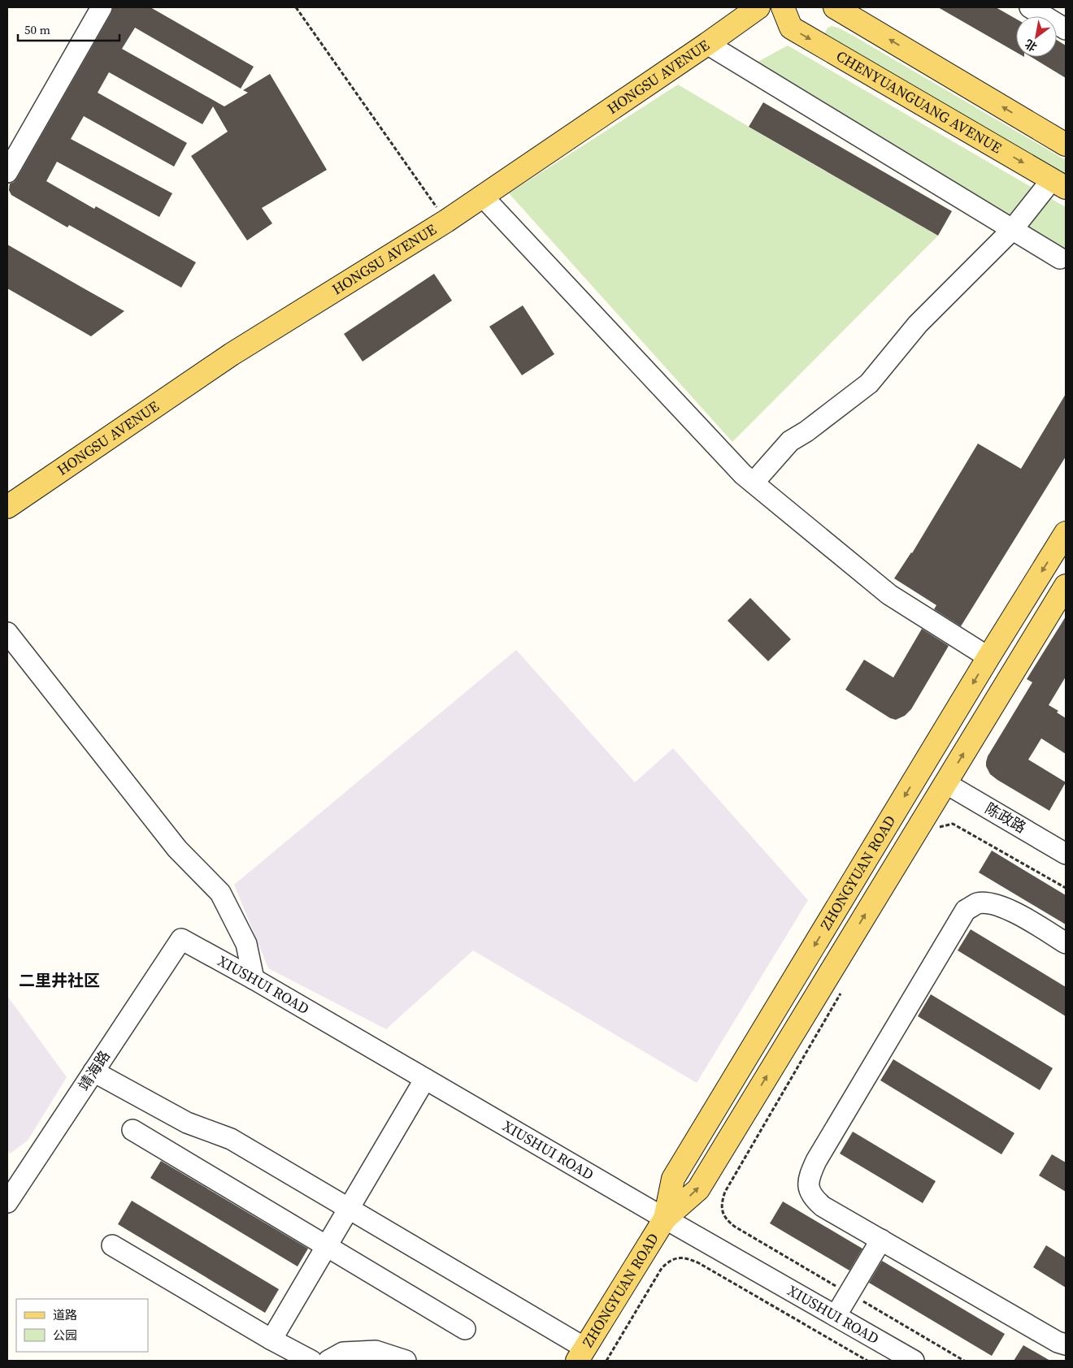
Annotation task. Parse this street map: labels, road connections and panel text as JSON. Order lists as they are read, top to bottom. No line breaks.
{"streets":{"main road":["HONGSU AVENUE","CHENYUANGUANG AVENUE","ZHONGYUAN ROAD"],"street":["陈政路","XIUSHUI ROAD","靖海路"]},"crossings":[["陈政路","ZHONGYUAN ROAD"],["ZHONGYUAN ROAD","XIUSHUI ROAD"],["XIUSHUI ROAD","靖海路"]],"districts":["二里井社区"],"legend":["道路","公园"],"scale_bar":"50 m","north":"bottom left"}
